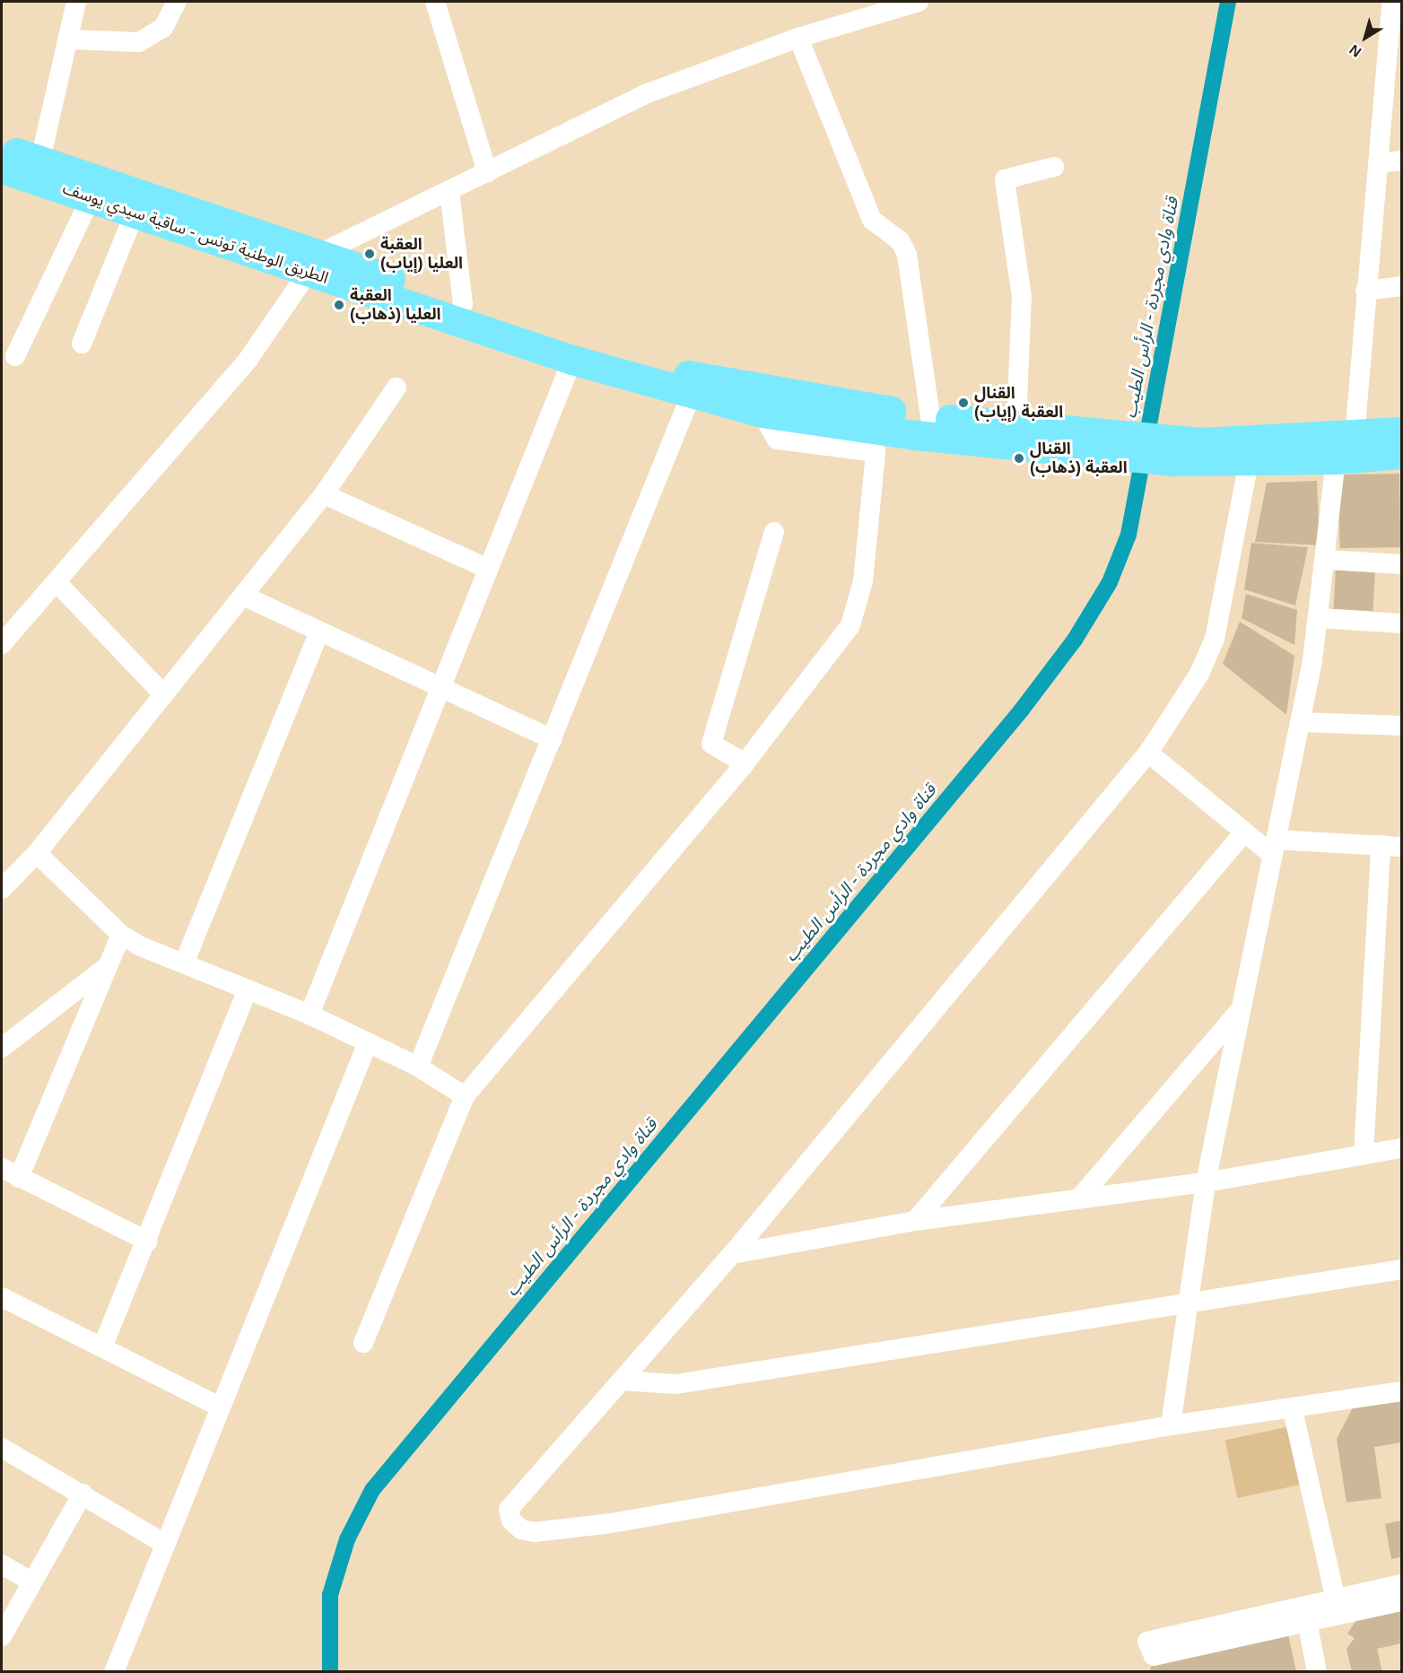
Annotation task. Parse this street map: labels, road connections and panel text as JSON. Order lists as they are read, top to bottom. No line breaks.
{"streets":{"highway":["الطريق الوطنية تونس - ساقية سيدي يوسف"]},"water":["قناة وادي مجردة - الرأس الطيب"],"places":["العقبة العليا (إياب)","العقبة العليا (ذهاب)","القنال العقبة (إياب)","القنال العقبة (ذهاب)"],"north":"bottom left"}
